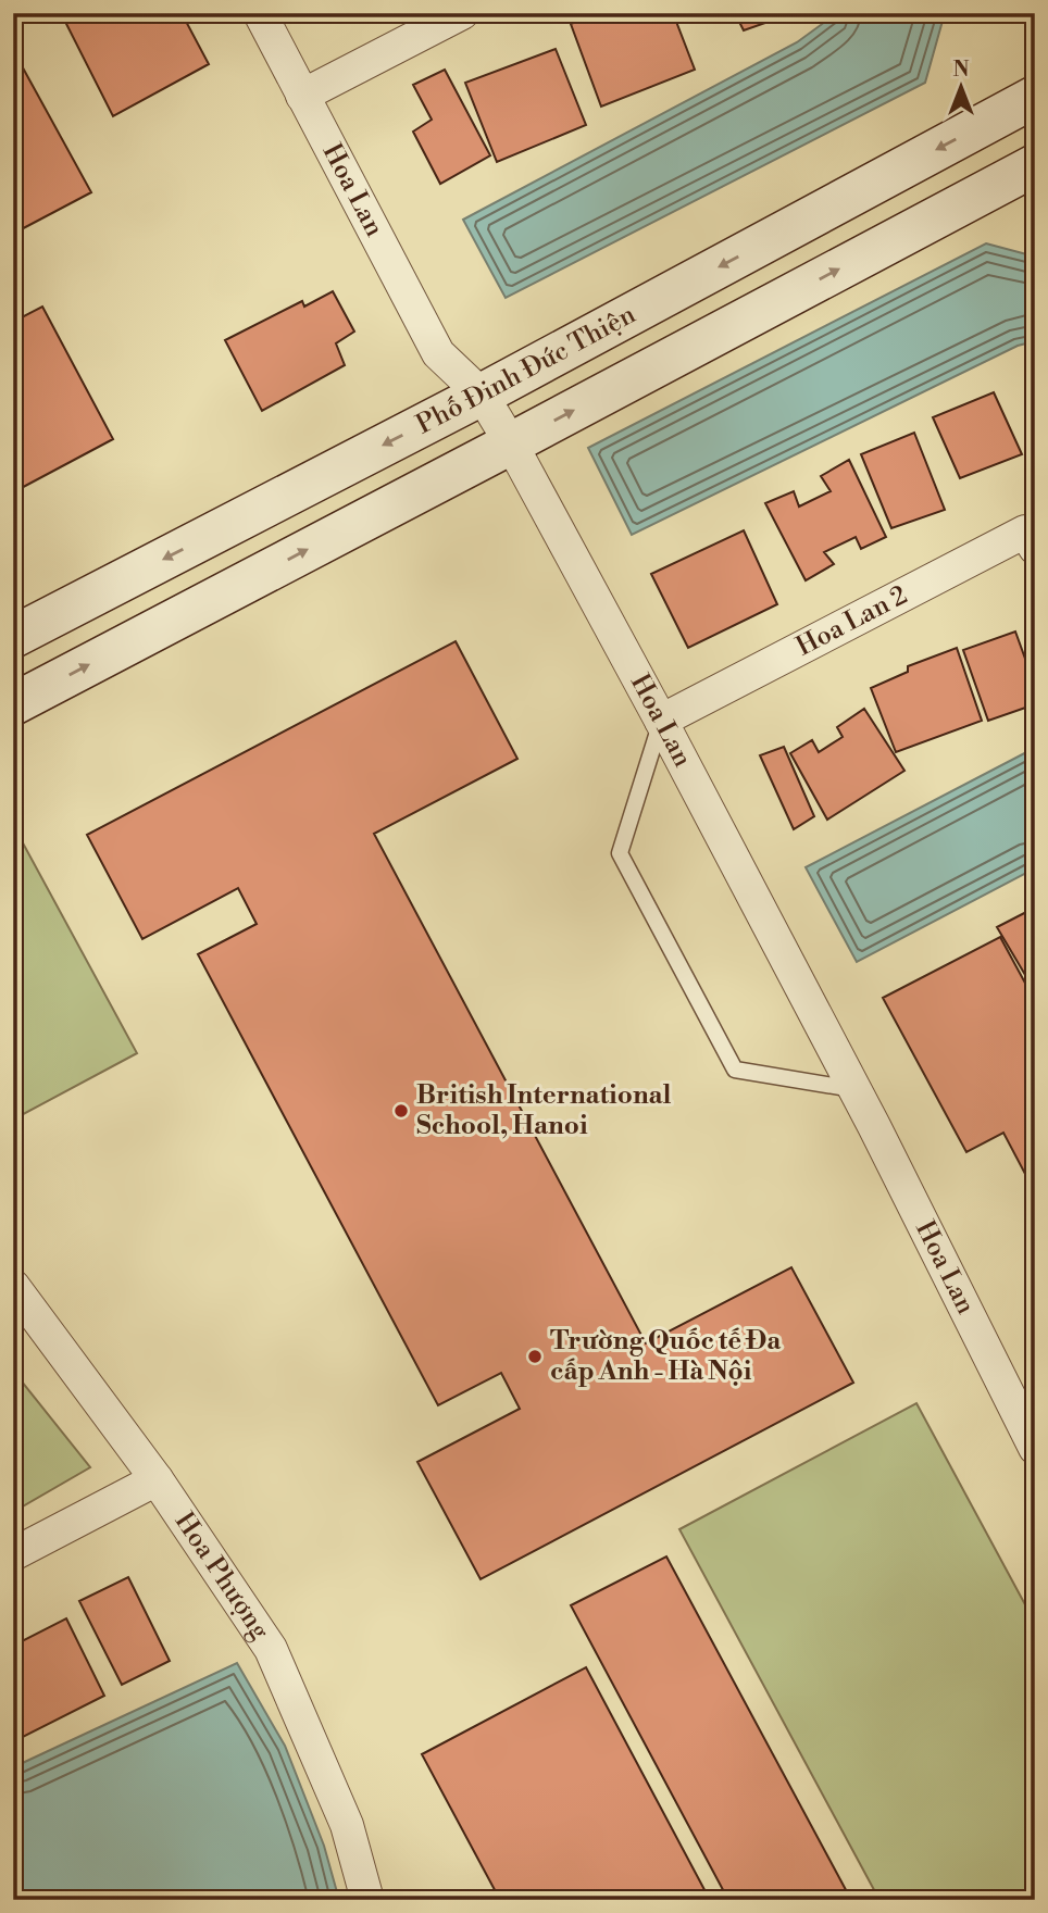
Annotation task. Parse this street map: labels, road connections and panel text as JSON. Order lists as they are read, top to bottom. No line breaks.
{"streets":{"street":["Hoa Lan","Phố Đinh Đức Thiện","Hoa Lan 2","Hoa Phượng"]},"crossings":[["Hoa Lan","Phố Đinh Đức Thiện"],["Hoa Lan","Hoa Lan 2"]],"places":["British International School, Hanoi","Trường Quốc tế Đa cấp Anh - Hà Nội"],"north":"top"}
